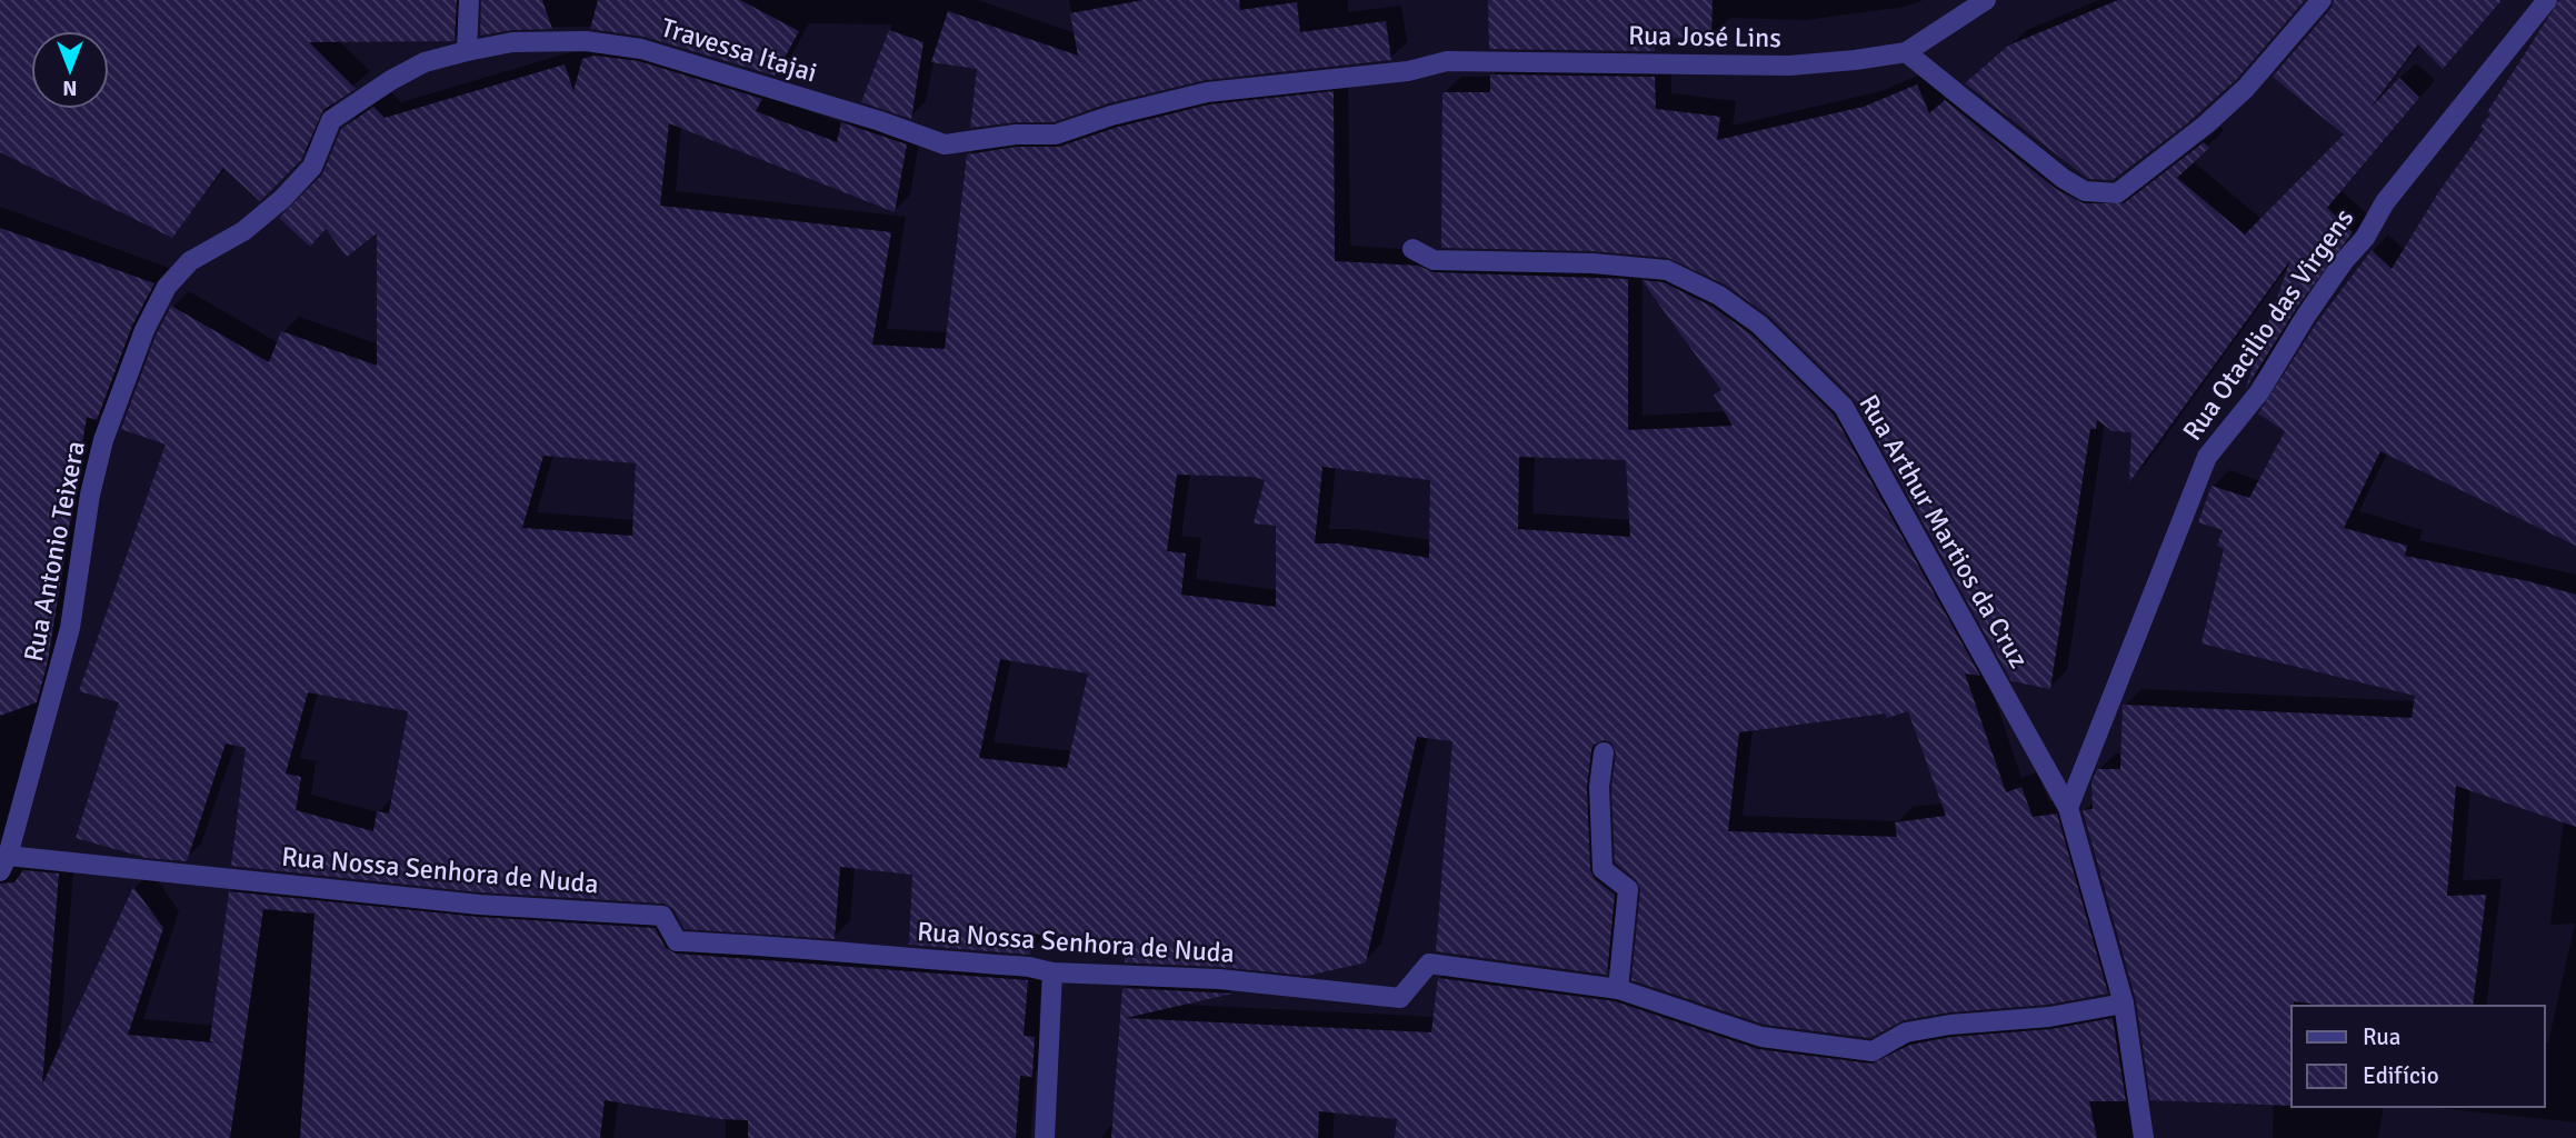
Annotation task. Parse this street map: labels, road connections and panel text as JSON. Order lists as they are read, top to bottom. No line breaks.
{"streets":{"street":["Rua José Lins","Travessa Itajai","Rua Otacilio das Virgens","Rua Arthur Martios da Cruz","Rua Antonio Teixera","Rua Nossa Senhora de Nuda"]},"crossings":[["Rua José Lins","Travessa Itajai"],["Travessa Itajai","Rua Antonio Teixera"],["Rua Otacilio das Virgens","Rua Arthur Martios da Cruz"],["Rua Arthur Martios da Cruz","Rua Nossa Senhora de Nuda"],["Rua Antonio Teixera","Rua Nossa Senhora de Nuda"]],"legend":["Rua","Edifício"],"north":"bottom"}
